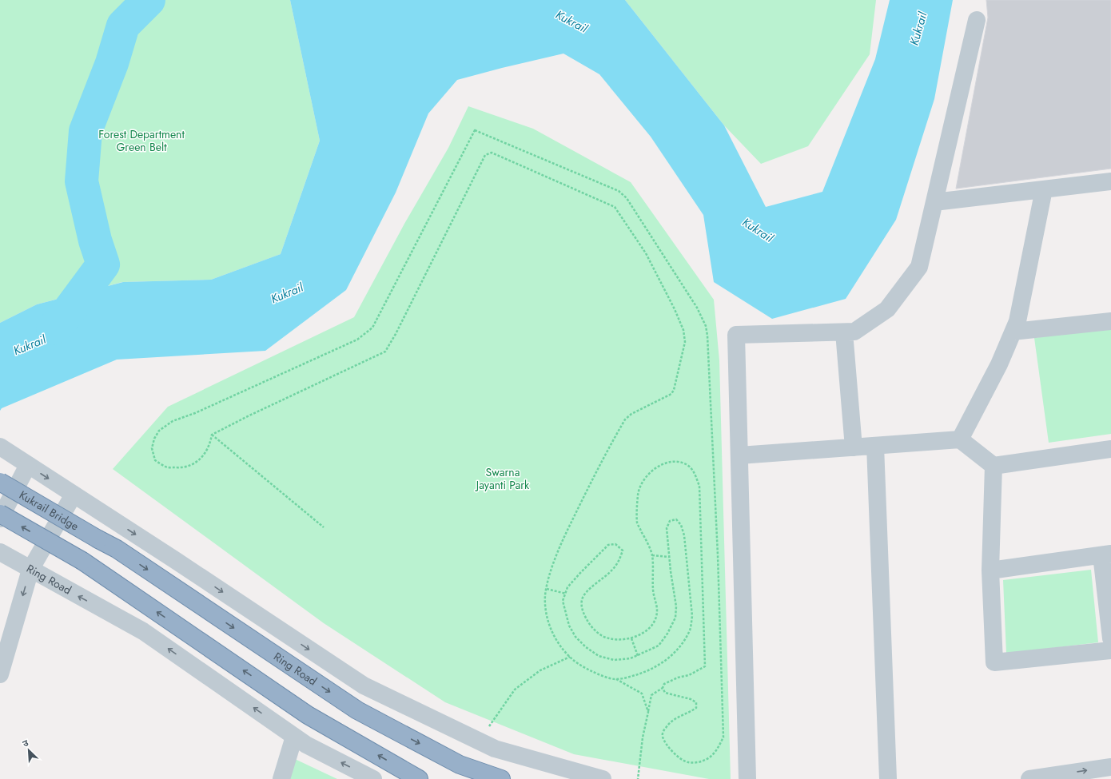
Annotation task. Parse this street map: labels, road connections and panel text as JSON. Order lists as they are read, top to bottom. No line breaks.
{"streets":{"highway":["Kukrail Bridge","Ring Road"]},"crossings":[["Kukrail Bridge","Ring Road"]],"water":["Kukrail"],"parks":["Forest Department Green Belt","Swarna Jayanti Park"],"north":"top left"}
